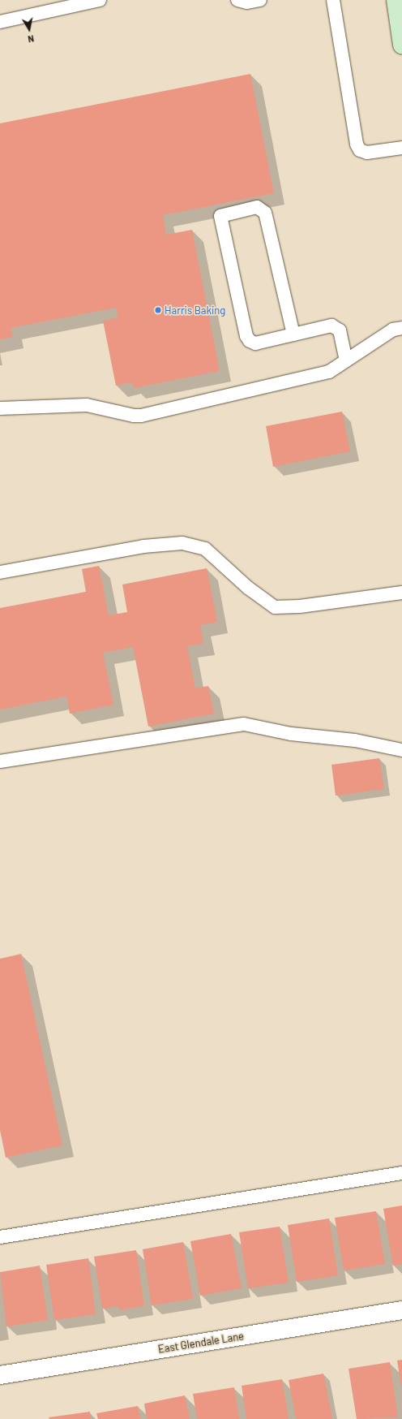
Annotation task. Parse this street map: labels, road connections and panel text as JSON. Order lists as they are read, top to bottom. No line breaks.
{"streets":{"street":["East Glendale Lane"]},"places":["Harris Baking"],"north":"bottom"}
